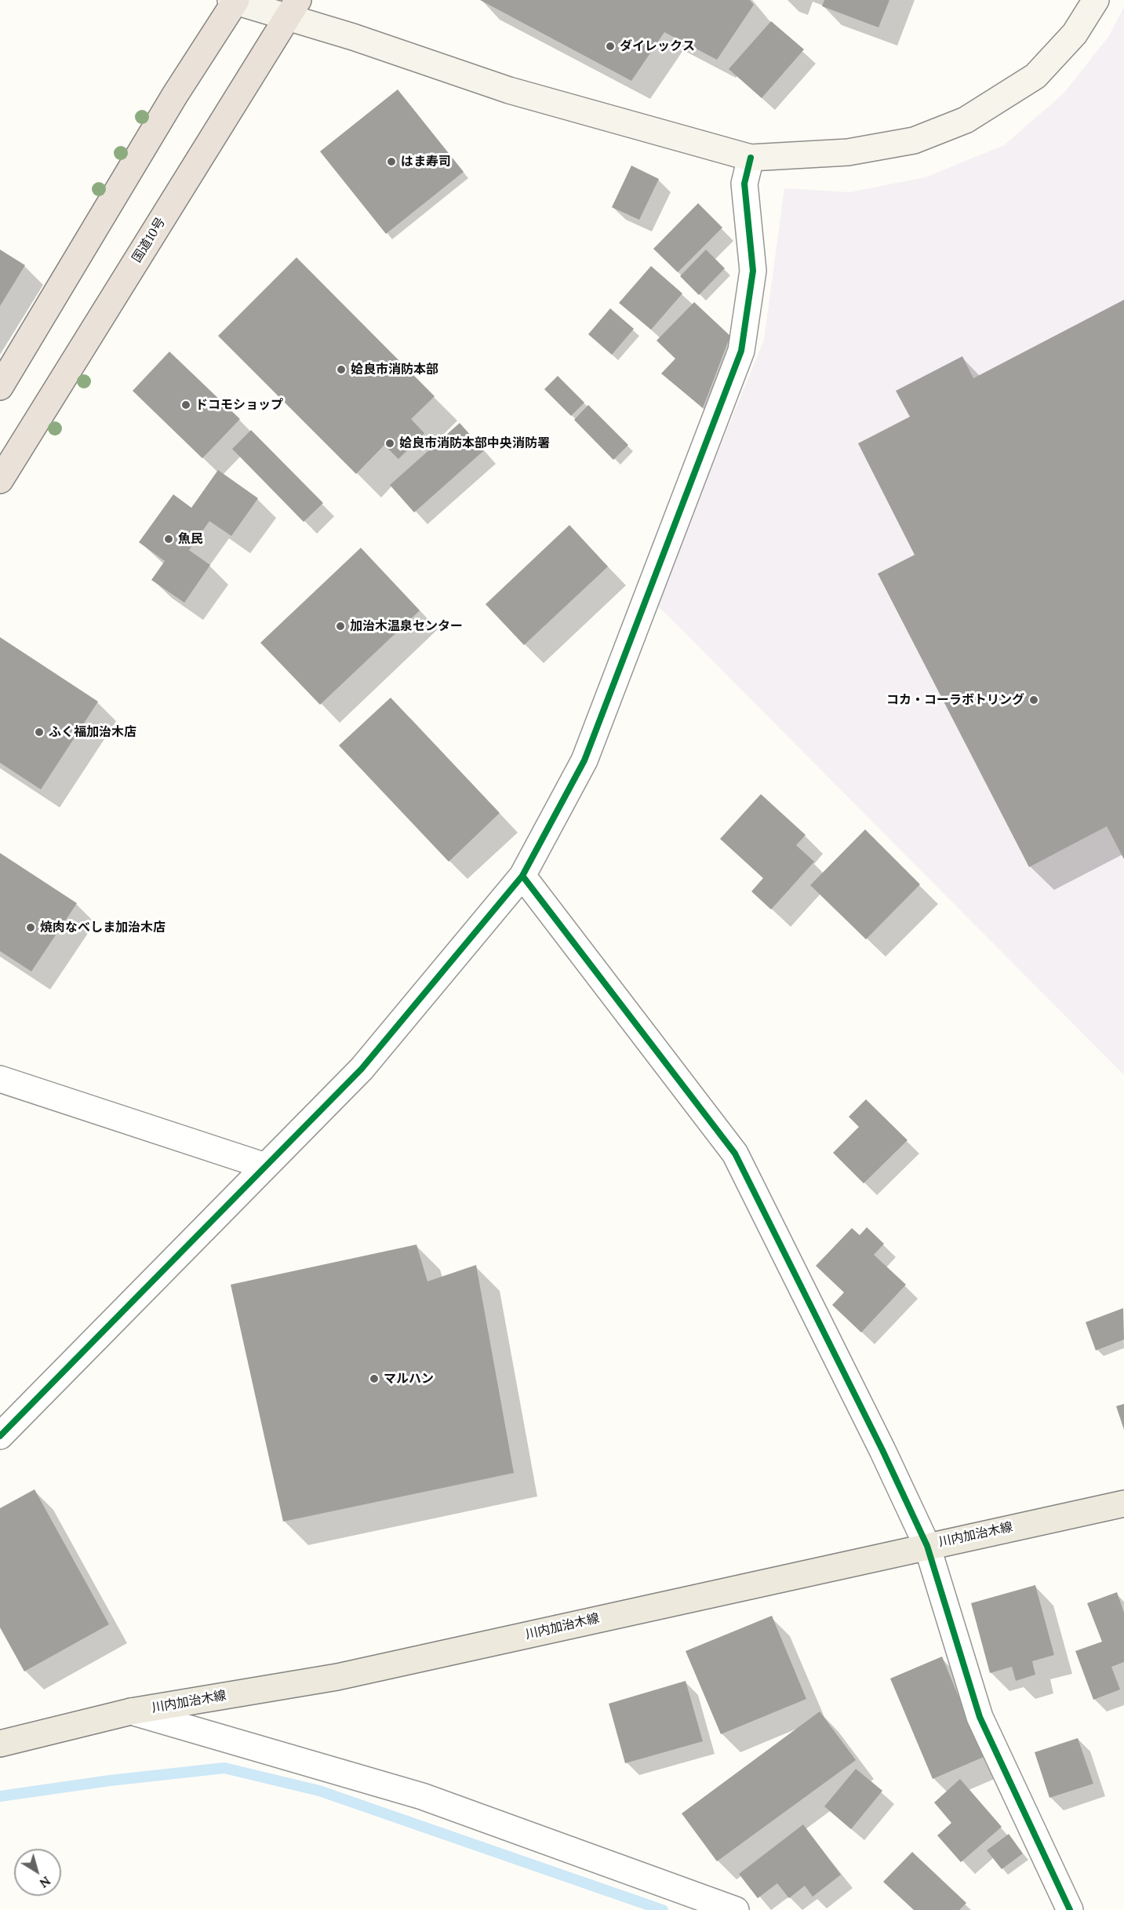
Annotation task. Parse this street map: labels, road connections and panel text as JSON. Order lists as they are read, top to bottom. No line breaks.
{"streets":{"highway":["国道10号"],"main road":["川内加治木線"]},"places":["ダイレックス","はま寿司","姶良市消防本部","ドコモショップ","姶良市消防本部中央消防署","魚民","加治木温泉センター","コカ・コーラボトリング","ふく福加治木店","焼肉なべしま加治木店","マルハン"],"north":"bottom right"}
